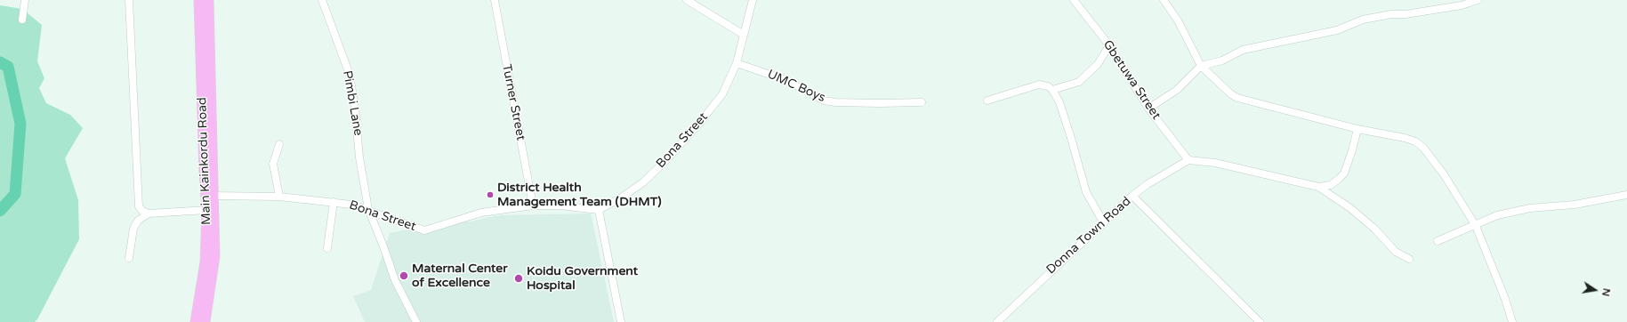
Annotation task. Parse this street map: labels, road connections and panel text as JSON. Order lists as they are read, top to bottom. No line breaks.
{"streets":{"main road":["Main Kainkordu Road"],"street":["Gbetuwa Street","UMC Boys","Turner Street","Pimbi Lane","Bona Street","Donna Town Road"]},"crossings":[["Gbetuwa Street","Donna Town Road"],["UMC Boys","Bona Street"],["Turner Street","Bona Street"],["Pimbi Lane","Bona Street"],["Bona Street","Main Kainkordu Road"]],"places":["District Health Management Team (DHMT)","Maternal Center of Excellence","Koidu Government Hospital"],"north":"right"}
